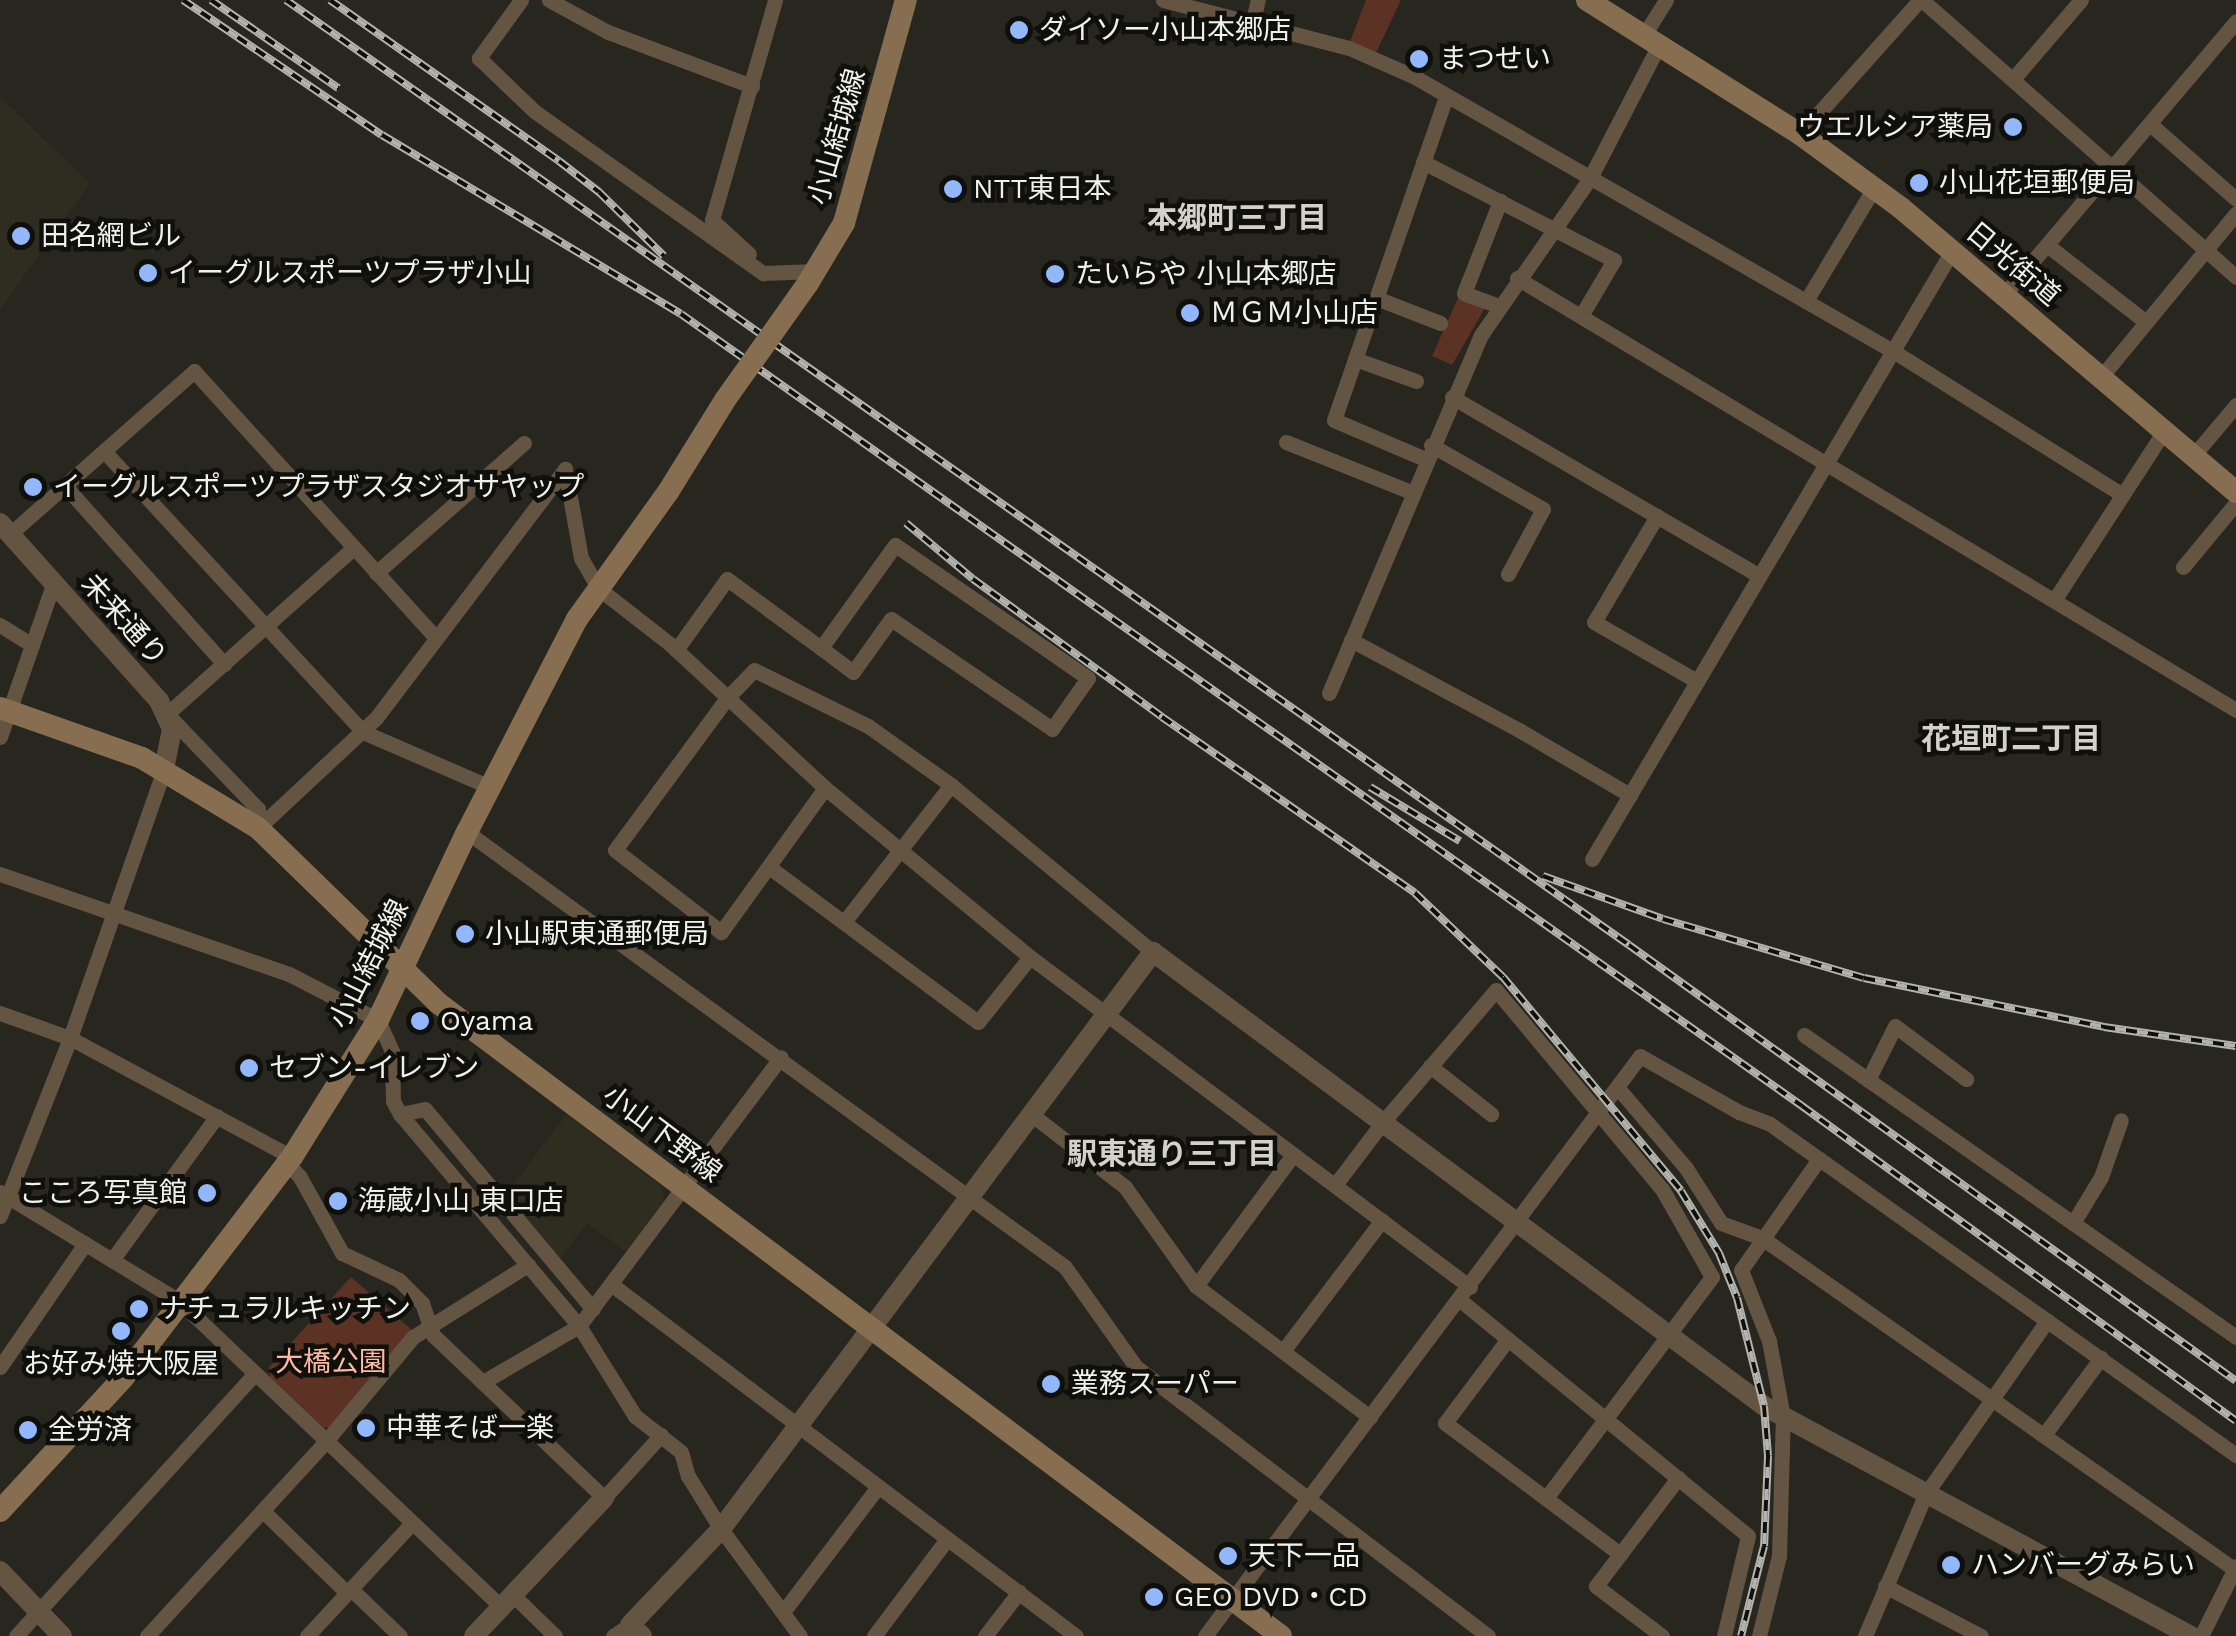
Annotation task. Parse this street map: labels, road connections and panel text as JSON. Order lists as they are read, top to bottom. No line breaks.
{"streets":{"main road":["小山結城線","日光街道","小山下野線"],"street":["未来通り"]},"crossings":[["小山結城線","小山下野線"]],"districts":["本郷町三丁目","花垣町二丁目","駅東通り三丁目"],"parks":["大橋公園"],"places":["ダイソー小山本郷店","まつせい","ウエルシア薬局","小山花垣郵便局","NTT東日本","田名網ビル","イーグルスポーツプラザ小山","たいらや 小山本郷店","ＭＧＭ小山店","イーグルスポーツプラザスタジオサヤップ","小山駅東通郵便局","Oyama","セブン-イレブン","こころ写真館","海蔵小山 東口店","ナチュラルキッチン","お好み焼大阪屋","業務スーパー","中華そば一楽","全労済","天下一品","ハンバーグみらい","GEO DVD・CD"]}
